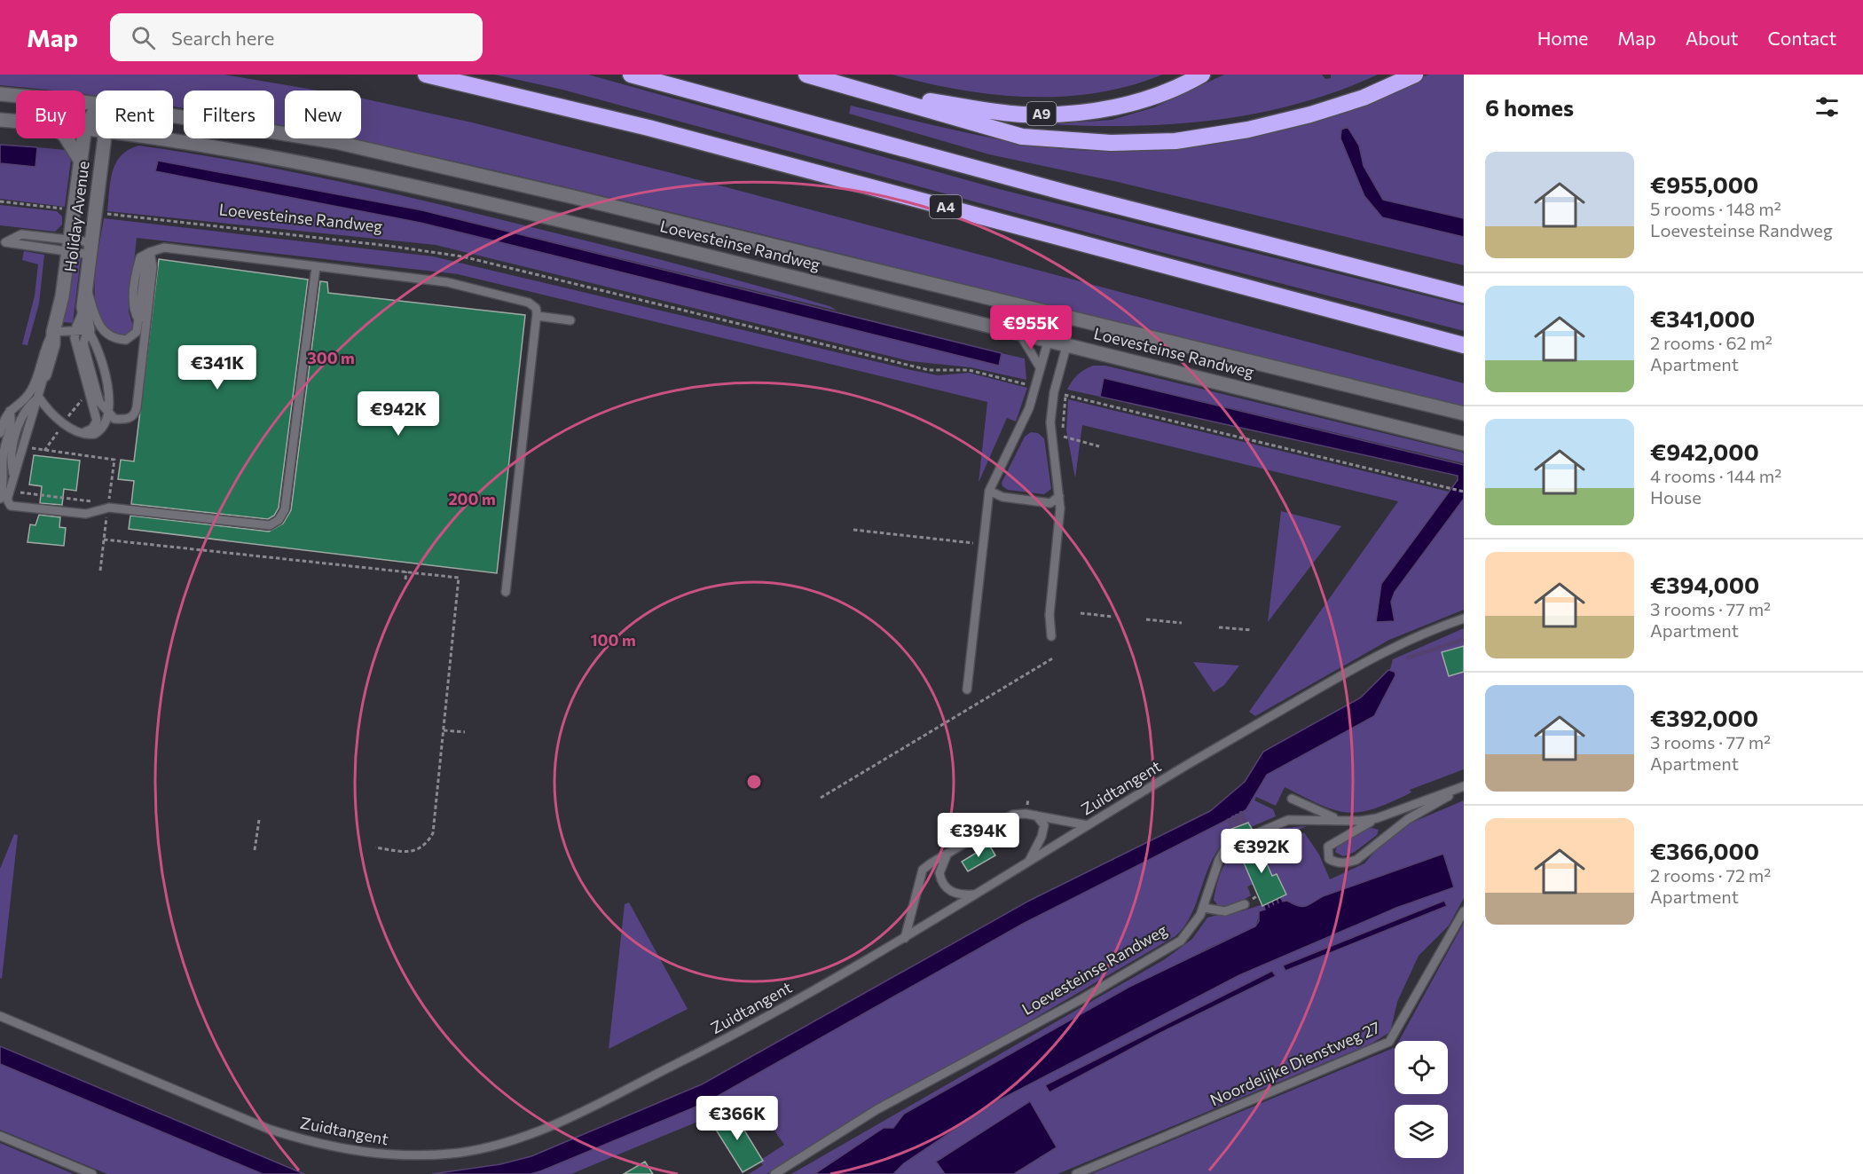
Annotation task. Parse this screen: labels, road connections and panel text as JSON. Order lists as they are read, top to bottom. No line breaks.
{"streets":{"highway":["A9","A4"],"street":["Holiday Avenue","Loevesteinse Randweg"],"lane":["Zuidtangent","Noordelijke Dienstweg 27"]},"crossings":[["Holiday Avenue","Loevesteinse Randweg"]],"page":{"header":"Map","search":"Search here","nav":["Home","Map","About","Contact"],"heading":"6 homes","chip":["Buy","Rent","Filters","New"],"list":[{"name":"€955,000","note":"5 rooms · 148 m² · Loevesteinse Randweg"},{"name":"€341,000","note":"2 rooms · 62 m² · Apartment"},{"name":"€942,000","note":"4 rooms · 144 m² · House"},{"name":"€394,000","note":"3 rooms · 77 m² · Apartment"},{"name":"€392,000","note":"3 rooms · 77 m² · Apartment"},{"name":"€366,000","note":"2 rooms · 72 m² · Apartment"}],"price":["€955K","€341K","€942K","€394K","€392K","€366K"]},"rings":["300 m","200 m","100 m"]}
